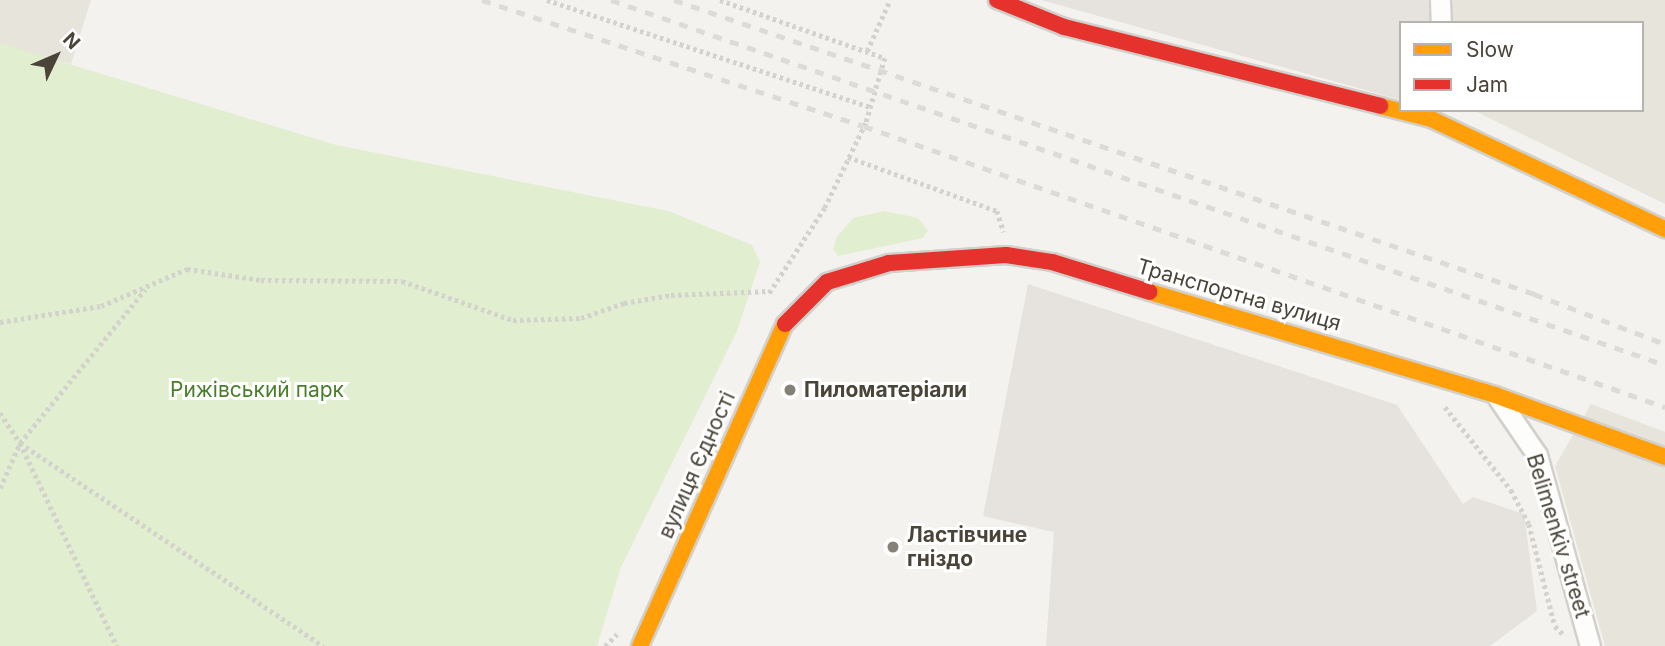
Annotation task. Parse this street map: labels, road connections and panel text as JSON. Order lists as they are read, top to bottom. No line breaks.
{"streets":{"street":["Транспортна вулиця","вулиця Єдності","Belimenkiv street"]},"crossings":[["Транспортна вулиця","вулиця Єдності"],["Транспортна вулиця","Belimenkiv street"]],"parks":["Рижівський парк"],"places":["Пиломатеріали","Ластівчине гніздо"],"legend":["Slow","Jam"],"north":"top right"}
